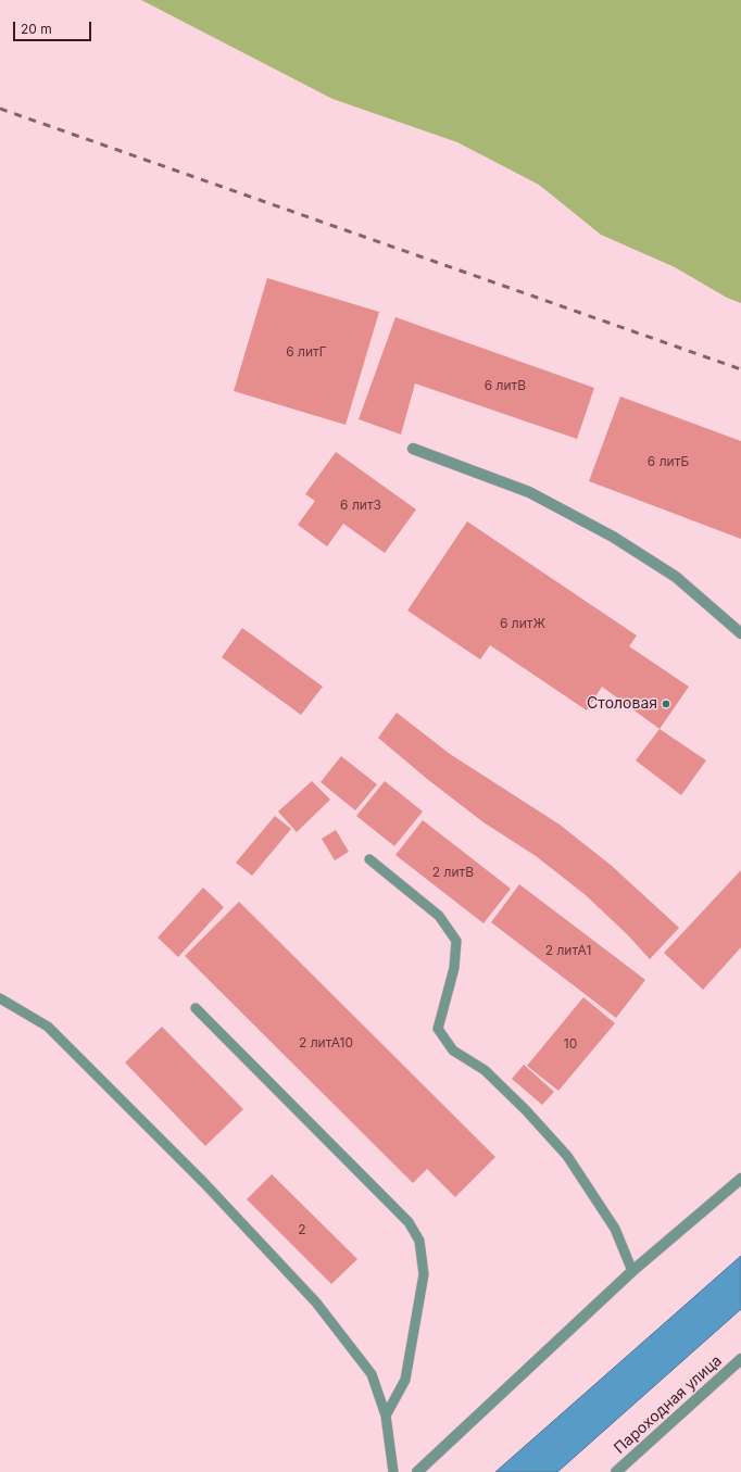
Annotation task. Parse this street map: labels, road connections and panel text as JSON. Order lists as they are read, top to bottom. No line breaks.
{"streets":{"street":["Пароходная улица"]},"places":["Столовая"],"house_numbers":["6 литГ","6 литВ","6 литБ","6 литЗ","6 литЖ","2 литВ","2 литА1","2 литА10","10","2"],"scale_bar":"20 m"}
